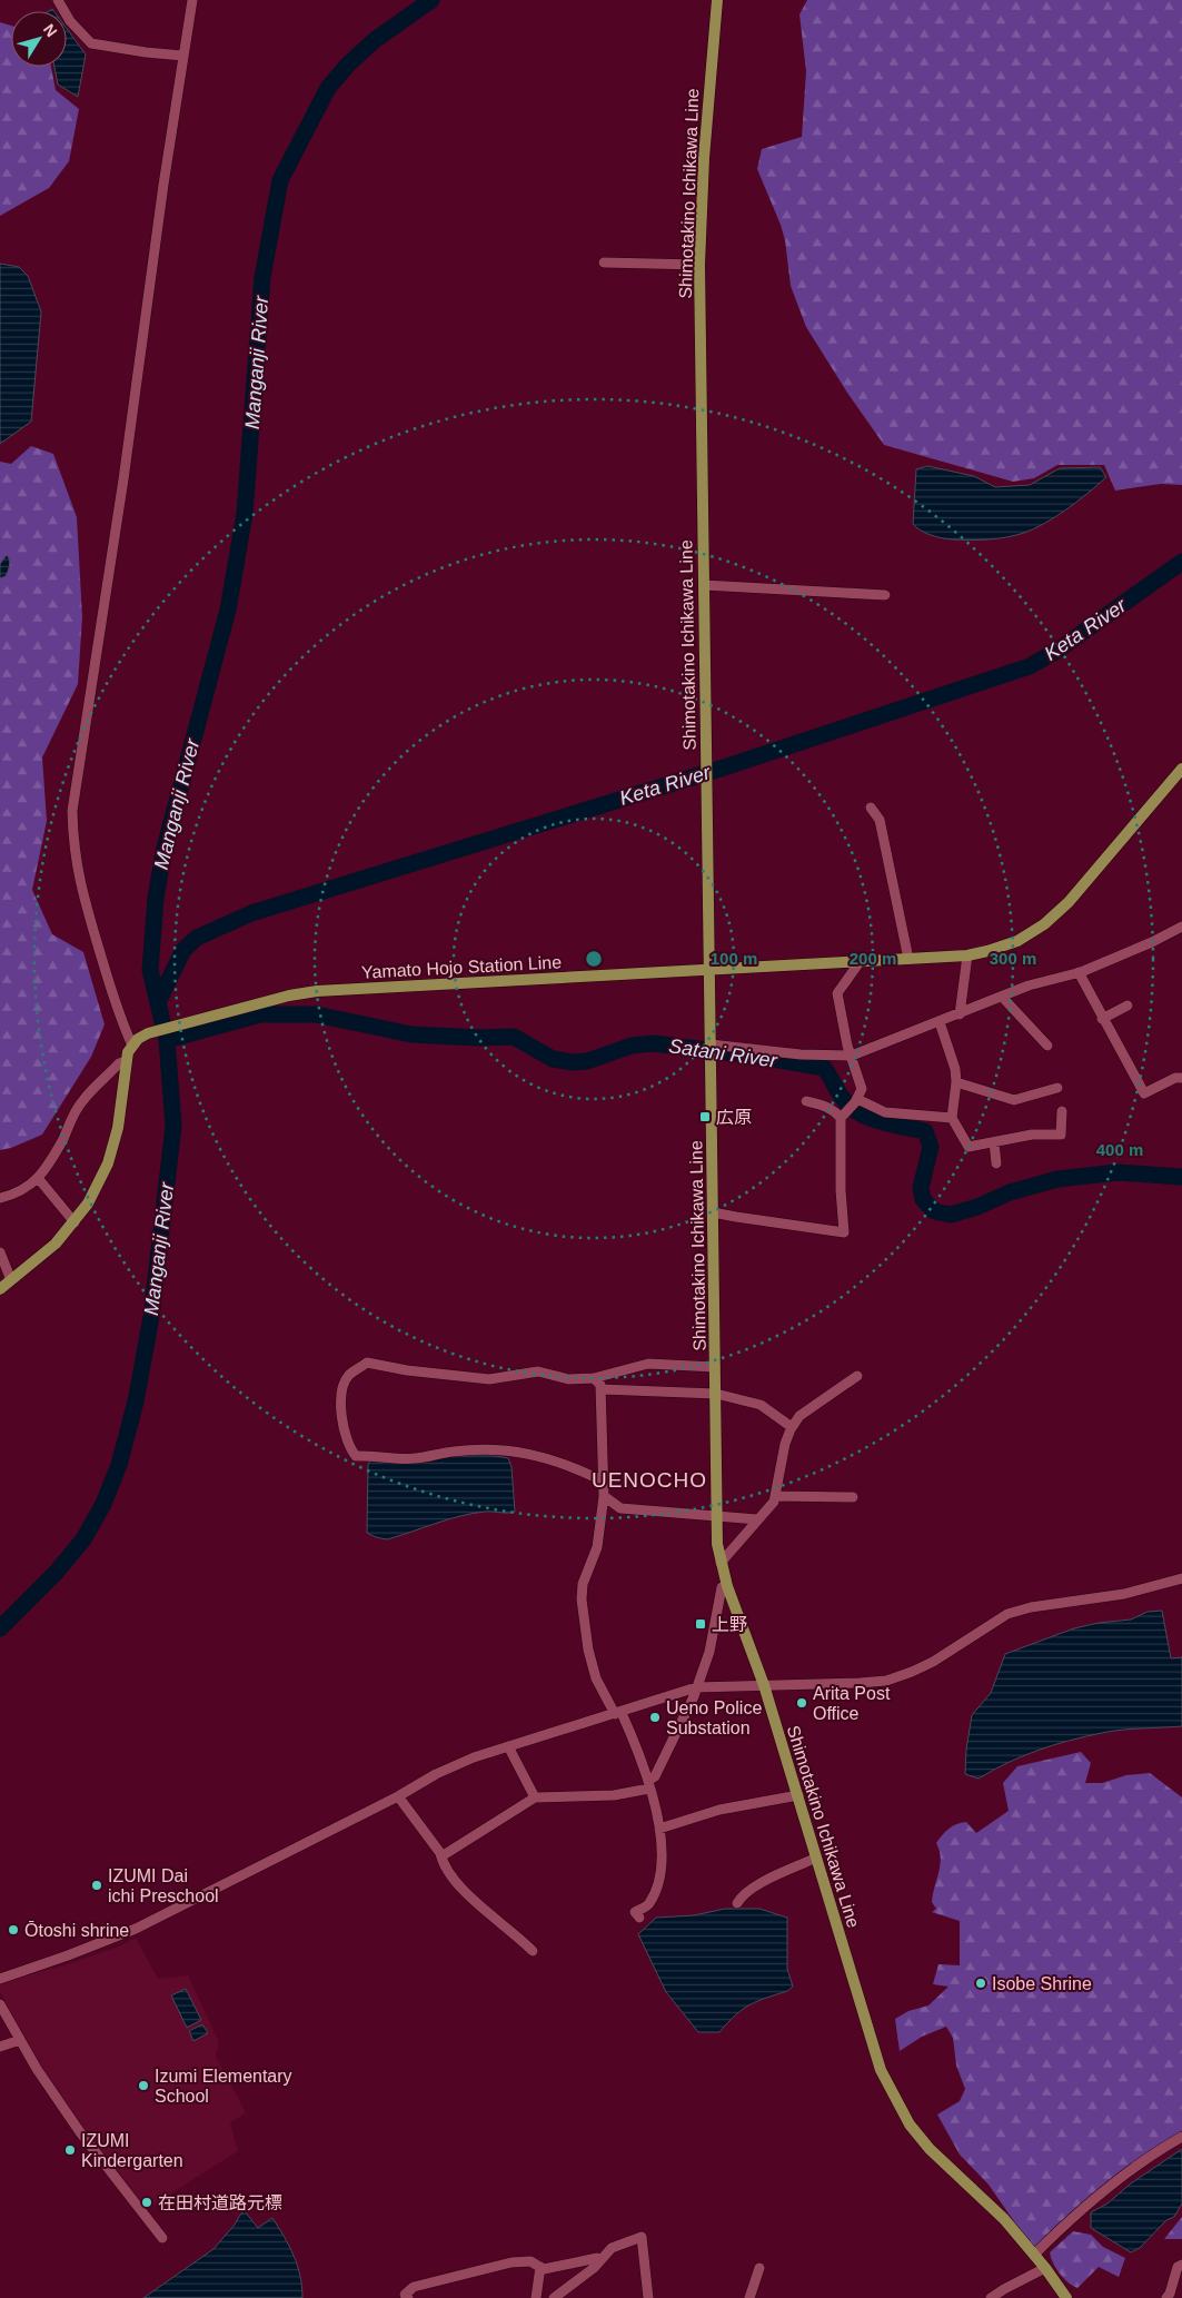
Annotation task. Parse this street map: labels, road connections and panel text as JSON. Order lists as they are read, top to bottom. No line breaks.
{"streets":{"main road":["Shimotakino Ichikawa Line","Yamato Hojo Station Line"]},"crossings":[["Shimotakino Ichikawa Line","Yamato Hojo Station Line"]],"districts":["UENOCHO"],"water":["Manganji River","Keta River","Satani River"],"places":{"transit":["広原","上野"],"other":["Arita Post Office","Ueno Police Substation","IZUMI Dai ichi Preschool","Ōtoshi shrine","Isobe Shrine","Izumi Elementary School","IZUMI Kindergarten","在田村道路元標"]},"north":"top right","rings":["100 m","200 m","300 m","400 m"]}
